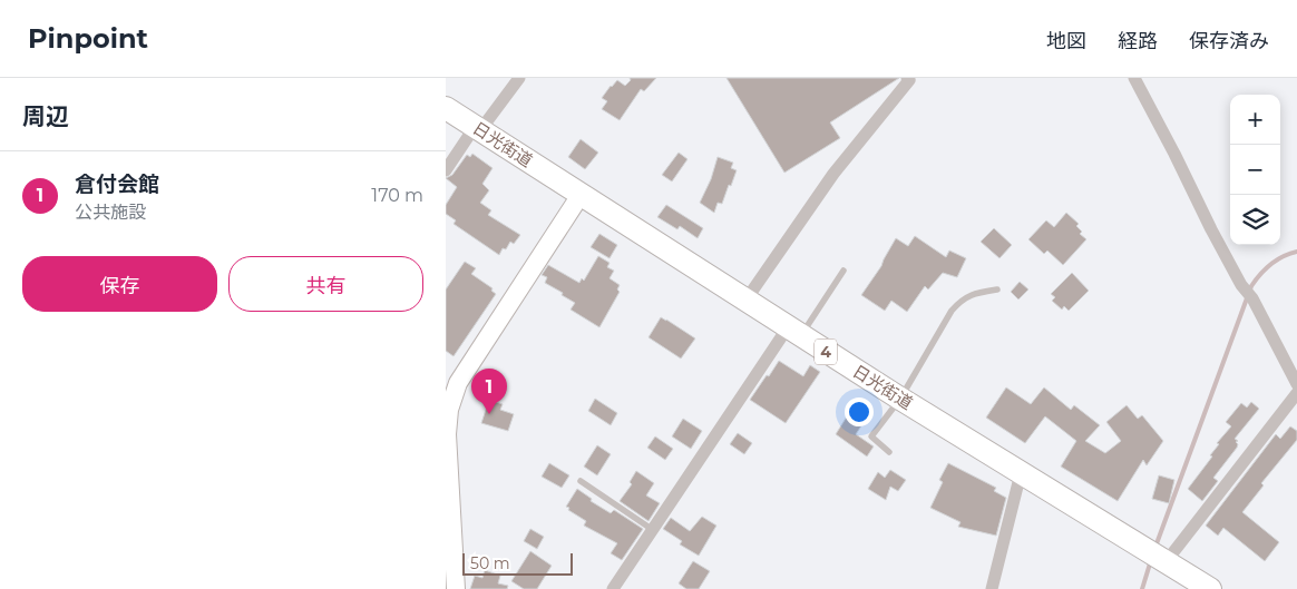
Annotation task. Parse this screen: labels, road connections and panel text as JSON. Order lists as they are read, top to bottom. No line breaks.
{"streets":{"highway":["日光街道","4"]},"scale_bar":"50 m","page":{"header":"Pinpoint","nav":["地図","経路","保存済み"],"heading":"周辺","map_buttons":["+","−"],"list":[{"mark":"1","name":"倉付会館","note":"公共施設","value":"170 m"}],"buttons":["保存","共有"],"pins":"1","scale":"50 m"}}
